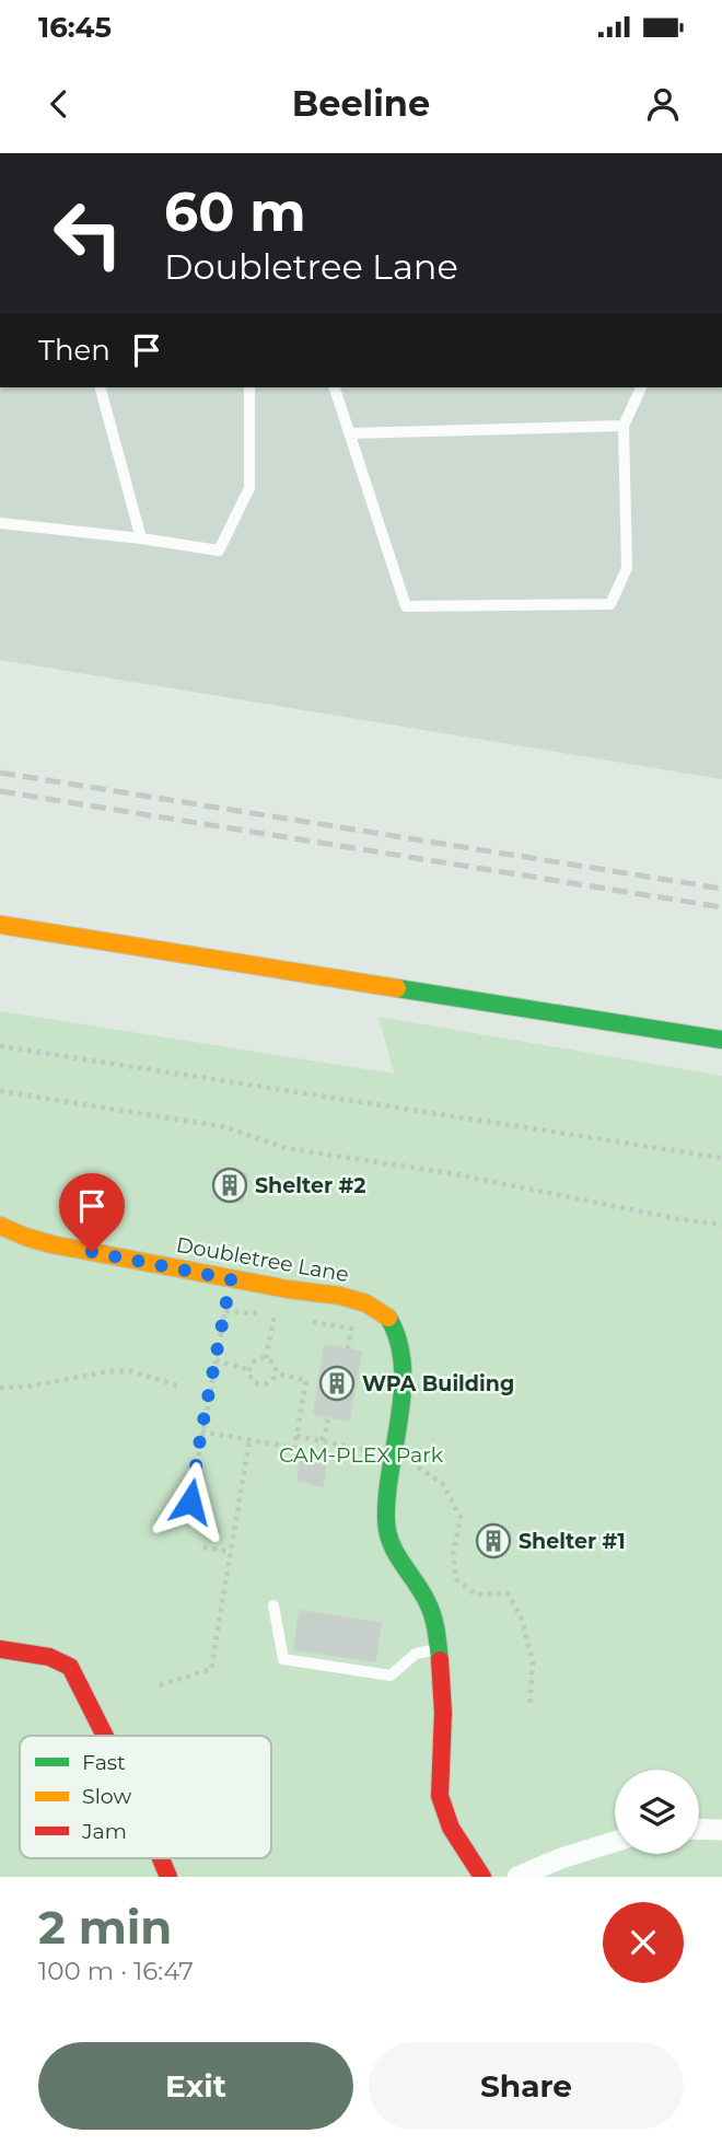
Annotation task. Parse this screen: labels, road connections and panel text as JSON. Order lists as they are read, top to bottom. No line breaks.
{"streets":{"street":["Doubletree Lane"]},"parks":["CAM-PLEX Park"],"places":{"building":["Shelter #2","WPA Building","Shelter #1"]},"legend":["Fast","Slow","Jam"],"page":{"status":"16:45","header":"Beeline","turn":["60 m","Doubletree Lane"],"then":"Then","heading":["2 min","100 m · 16:47"],"buttons":["Exit","Share"]}}
